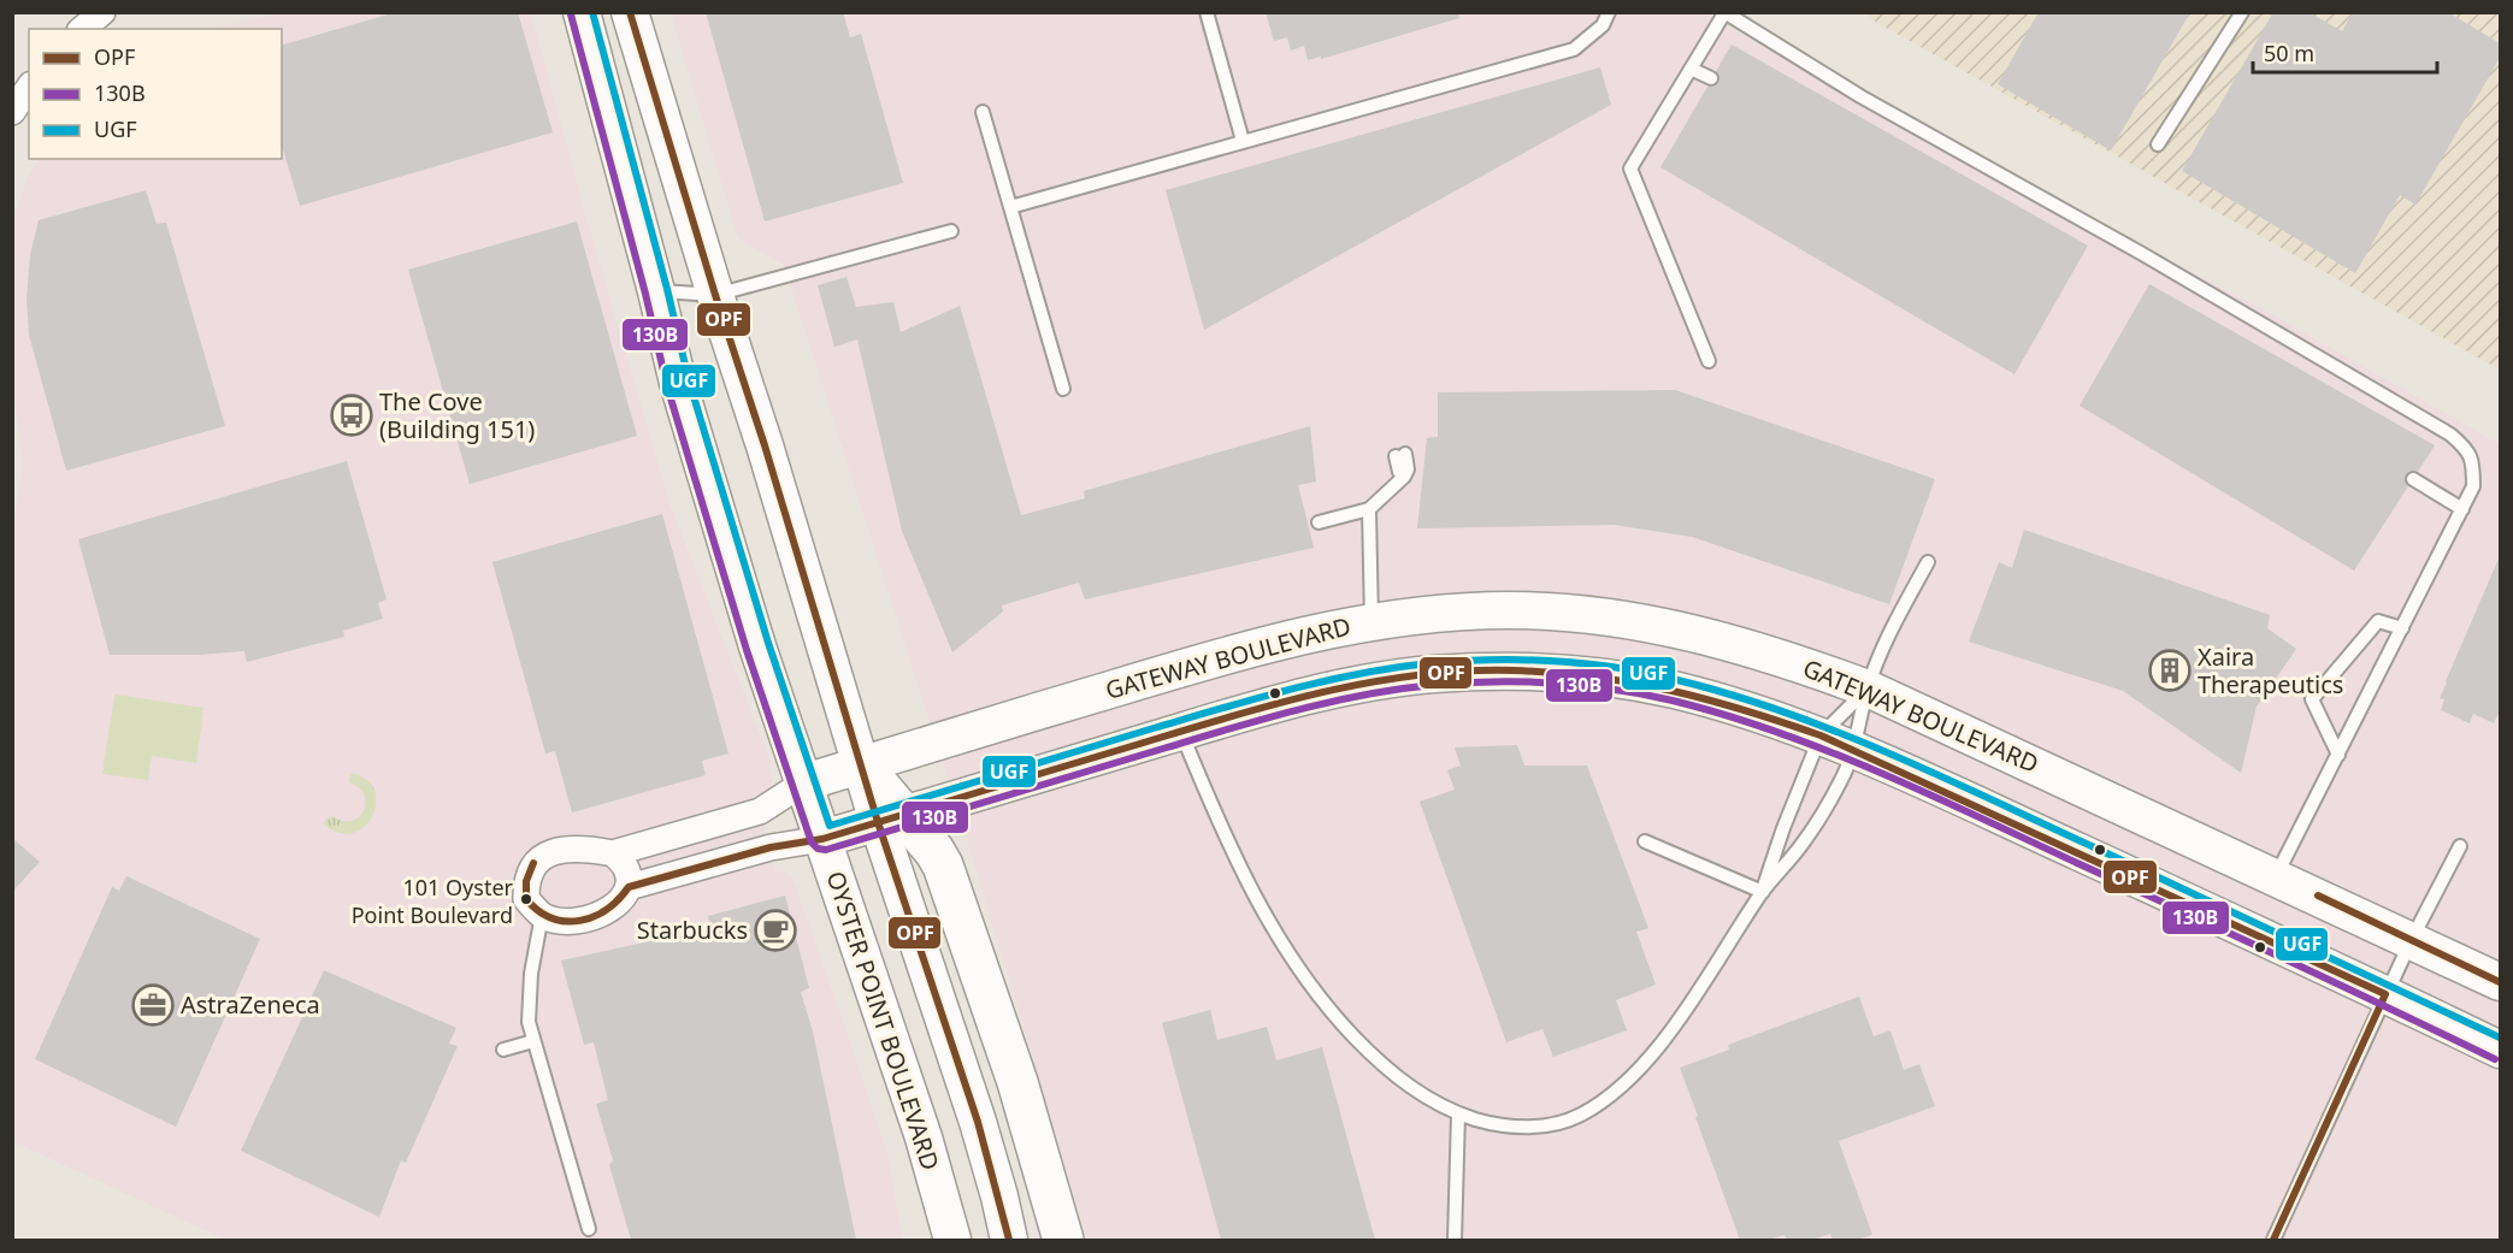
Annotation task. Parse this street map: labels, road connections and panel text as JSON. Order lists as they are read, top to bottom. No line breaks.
{"streets":{"main road":["GATEWAY BOULEVARD","OYSTER POINT BOULEVARD"]},"crossings":[["GATEWAY BOULEVARD","OYSTER POINT BOULEVARD"]],"places":{"bus stop":["The Cove (Building 151)"],"building":["Xaira Therapeutics"],"other":["101 Oyster Point Boulevard"],"cafe":["Starbucks"],"office":["AstraZeneca"]},"lines":["transit line OPF","transit line UGF","transit line 130B"],"legend":["OPF","130B","UGF"],"scale_bar":"50 m"}
